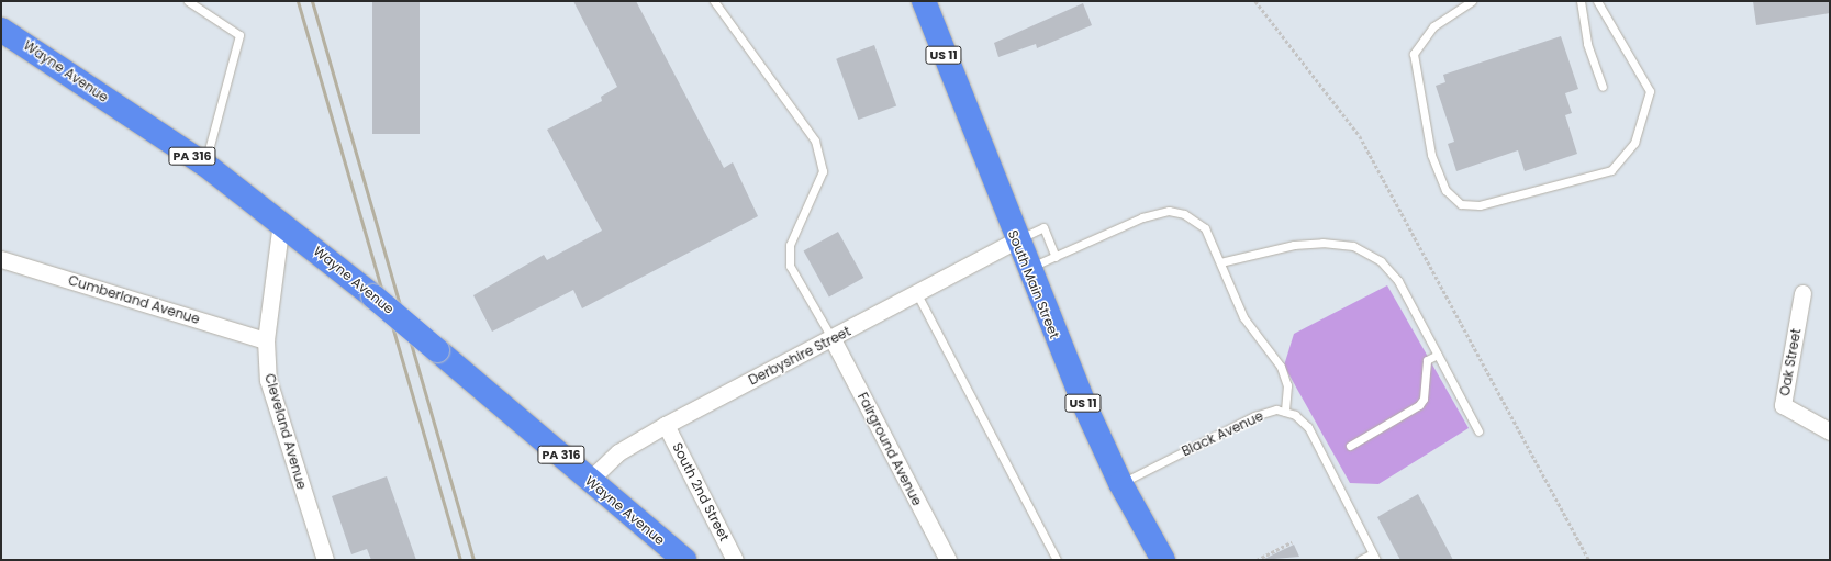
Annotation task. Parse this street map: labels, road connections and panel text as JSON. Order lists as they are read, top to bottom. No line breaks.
{"streets":{"main road":["US 11","Wayne Avenue","PA 316","South Main Street"],"street":["Cumberland Avenue","Derbyshire Street","Oak Street","Cleveland Avenue","Fairground Avenue","South 2nd Street"],"lane":["Black Avenue"]},"crossings":[["Wayne Avenue","Derbyshire Street"],["Wayne Avenue","Cleveland Avenue"],["South Main Street","Derbyshire Street"],["South Main Street","Black Avenue"],["Cumberland Avenue","Cleveland Avenue"],["Derbyshire Street","Fairground Avenue"],["Derbyshire Street","South 2nd Street"]]}
